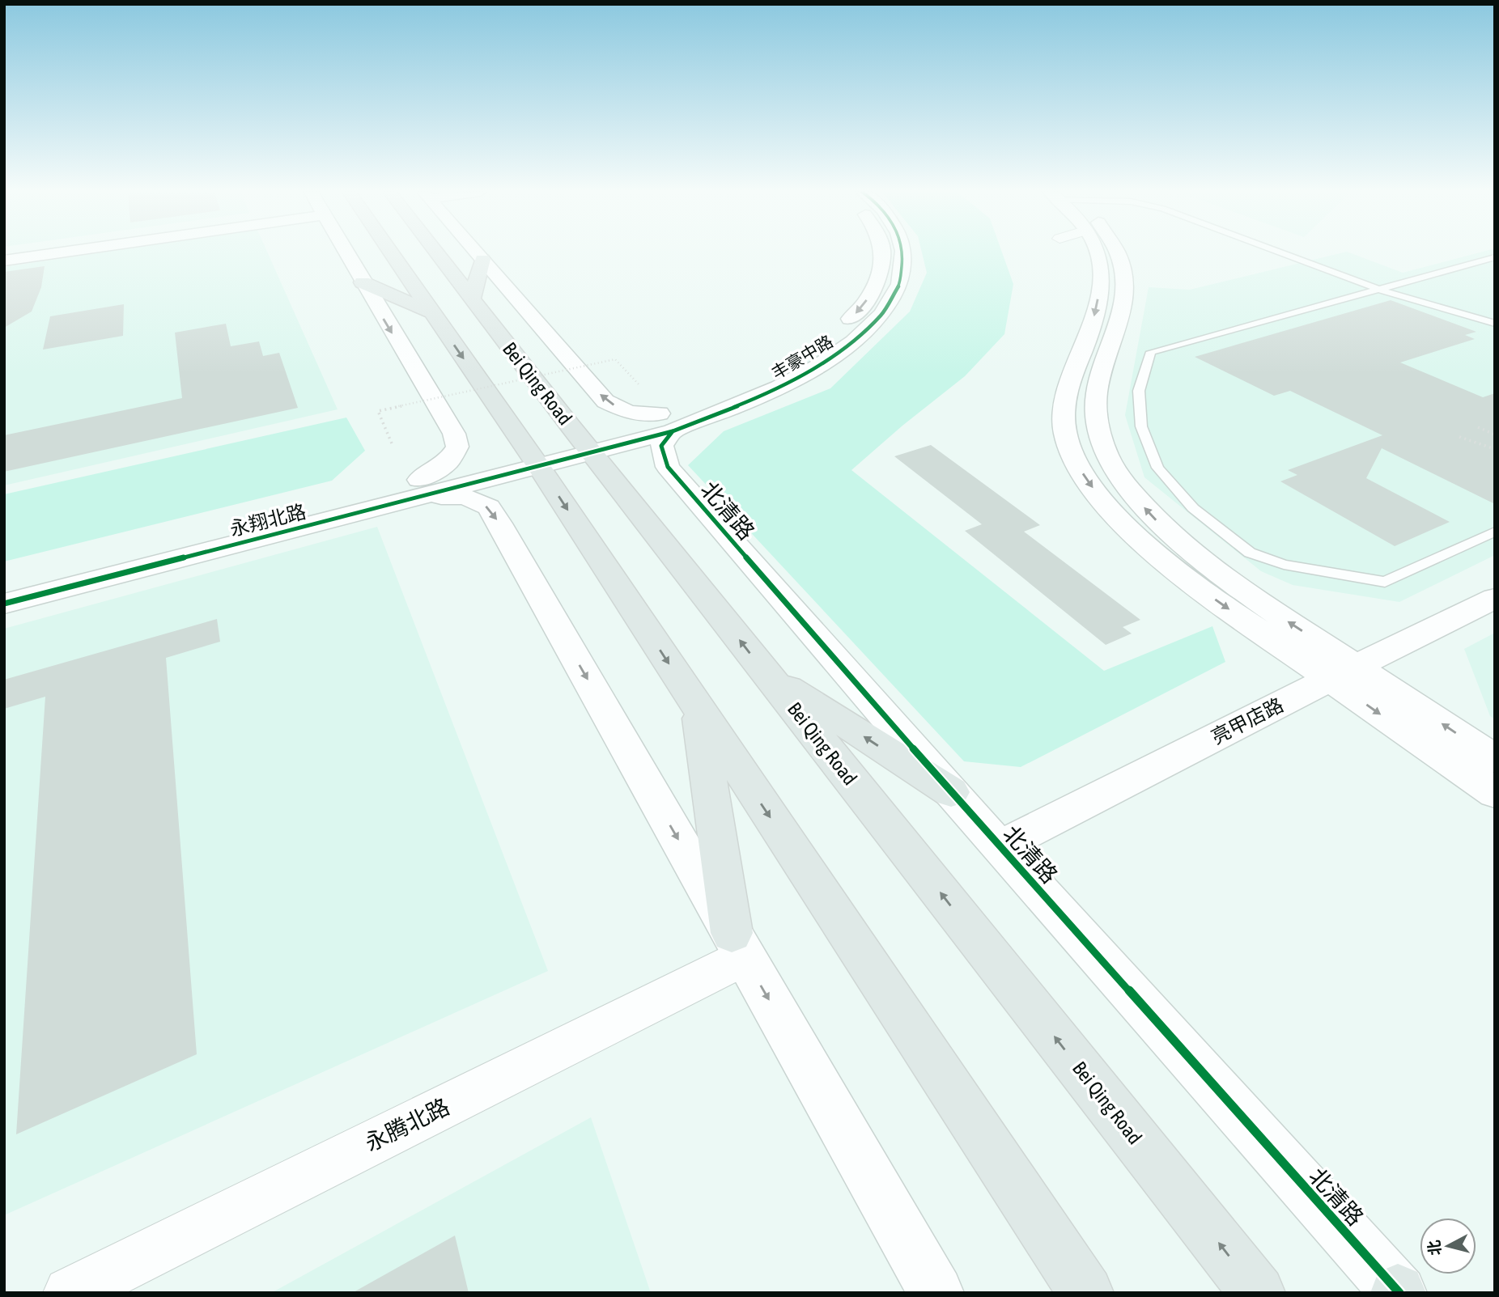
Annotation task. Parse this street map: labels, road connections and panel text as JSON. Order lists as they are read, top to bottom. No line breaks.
{"streets":{"main road":["Bei Qing Road"],"street":["丰豪中路","北清路","永翔北路","亮甲店路","永腾北路"]},"crossings":[["丰豪中路","Bei Qing Road"],["丰豪中路","北清路"],["丰豪中路","永翔北路"],["北清路","亮甲店路"]],"north":"left"}
